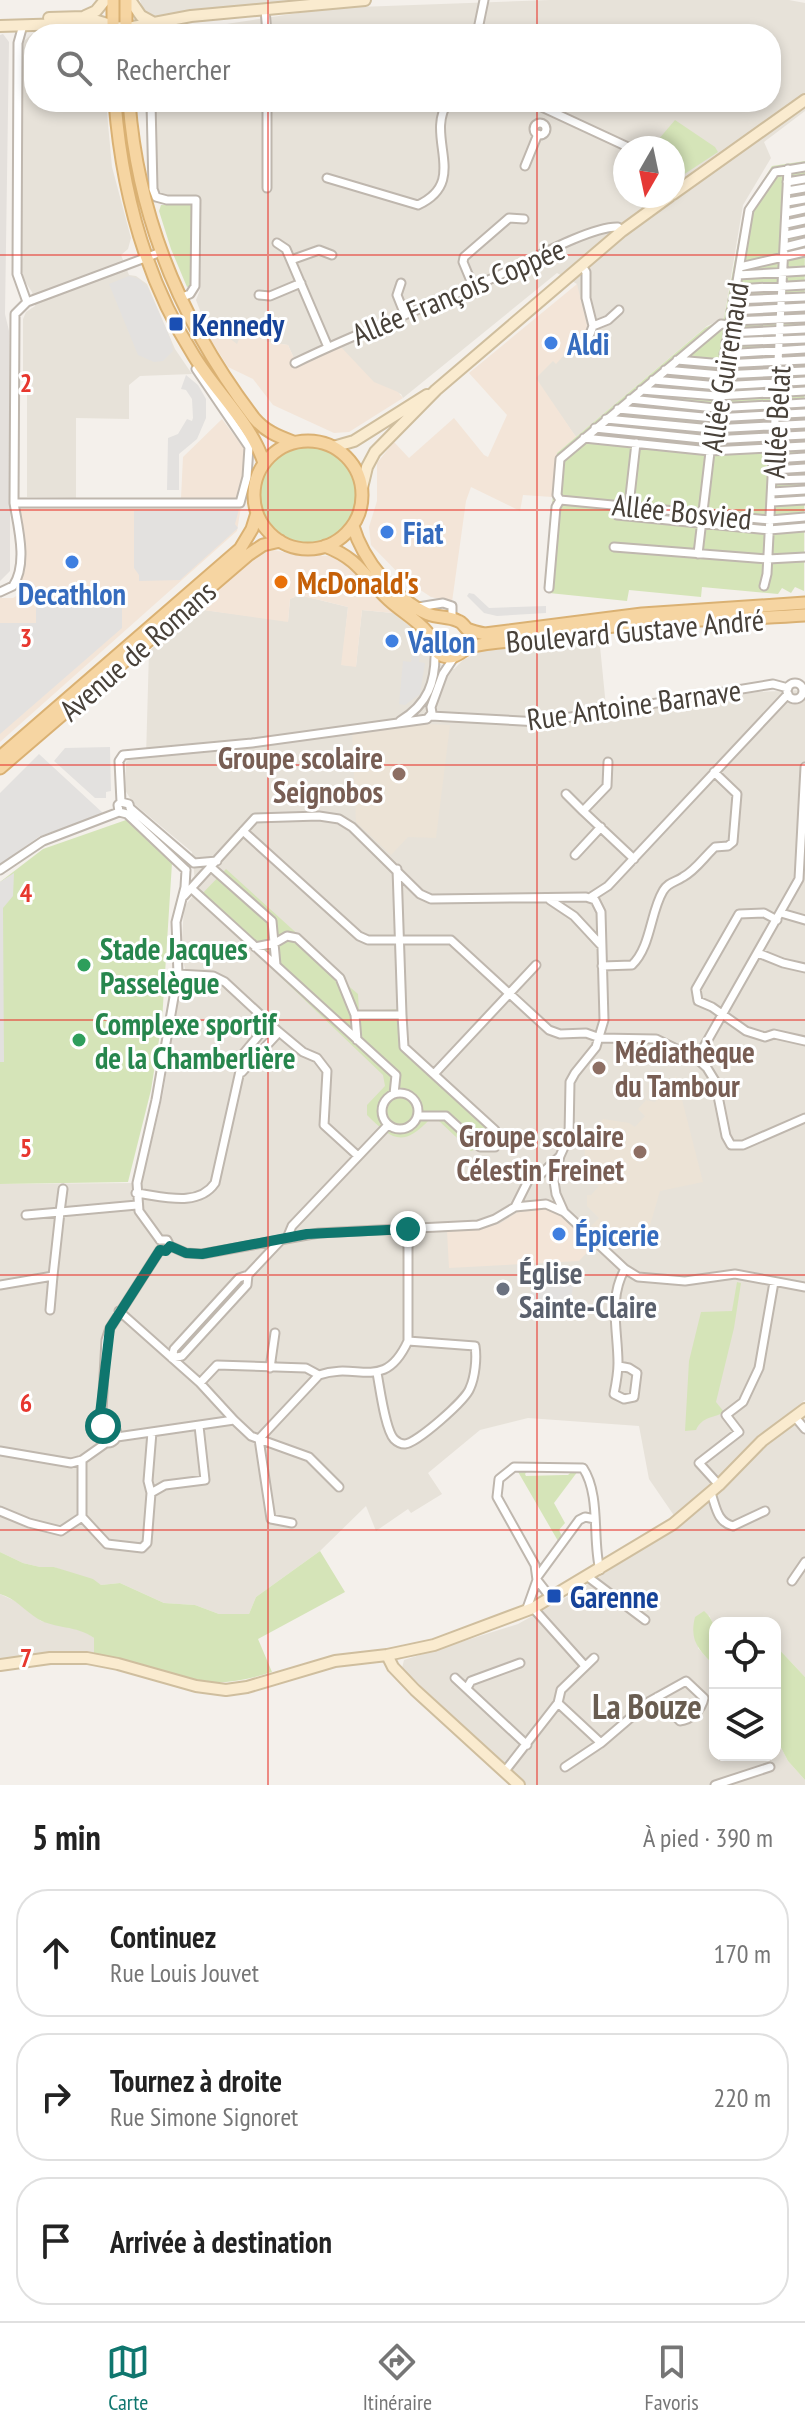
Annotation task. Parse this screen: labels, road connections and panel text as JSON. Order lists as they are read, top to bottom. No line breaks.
{"streets":{"main road":["Boulevard Gustave André","Avenue de Romans"],"street":["Allée François Coppée","Allée Guiremaud","Allée Belat","Allée Bosvied","Rue Antoine Barnave"]},"crossings":[["Allée Guiremaud","Allée Belat"],["Allée Guiremaud","Allée Bosvied"],["Allée Belat","Allée Bosvied"],["Boulevard Gustave André","Avenue de Romans"]],"districts":["La Bouze"],"places":{"transit":["Kennedy","Garenne"],"other":["Aldi","Fiat","Decathlon","McDonald's","Vallon","Groupe scolaire Seignobos","Stade Jacques Passelègue","Complexe sportif de la Chamberlière","Médiathèque du Tambour","Groupe scolaire Célestin Freinet","Épicerie","Église Sainte-Claire"]},"north":"bottom","page":{"search":"Rechercher","heading":["5 min","À pied · 390 m"],"list":[["Continuez","Rue Louis Jouvet","170 m"],["Tournez à droite","Rue Simone Signoret","220 m"],"Arrivée à destination"],"nav":["Carte","Itinéraire","Favoris"]},"grid":{"rows":["2","3","4","5","6","7"]}}
